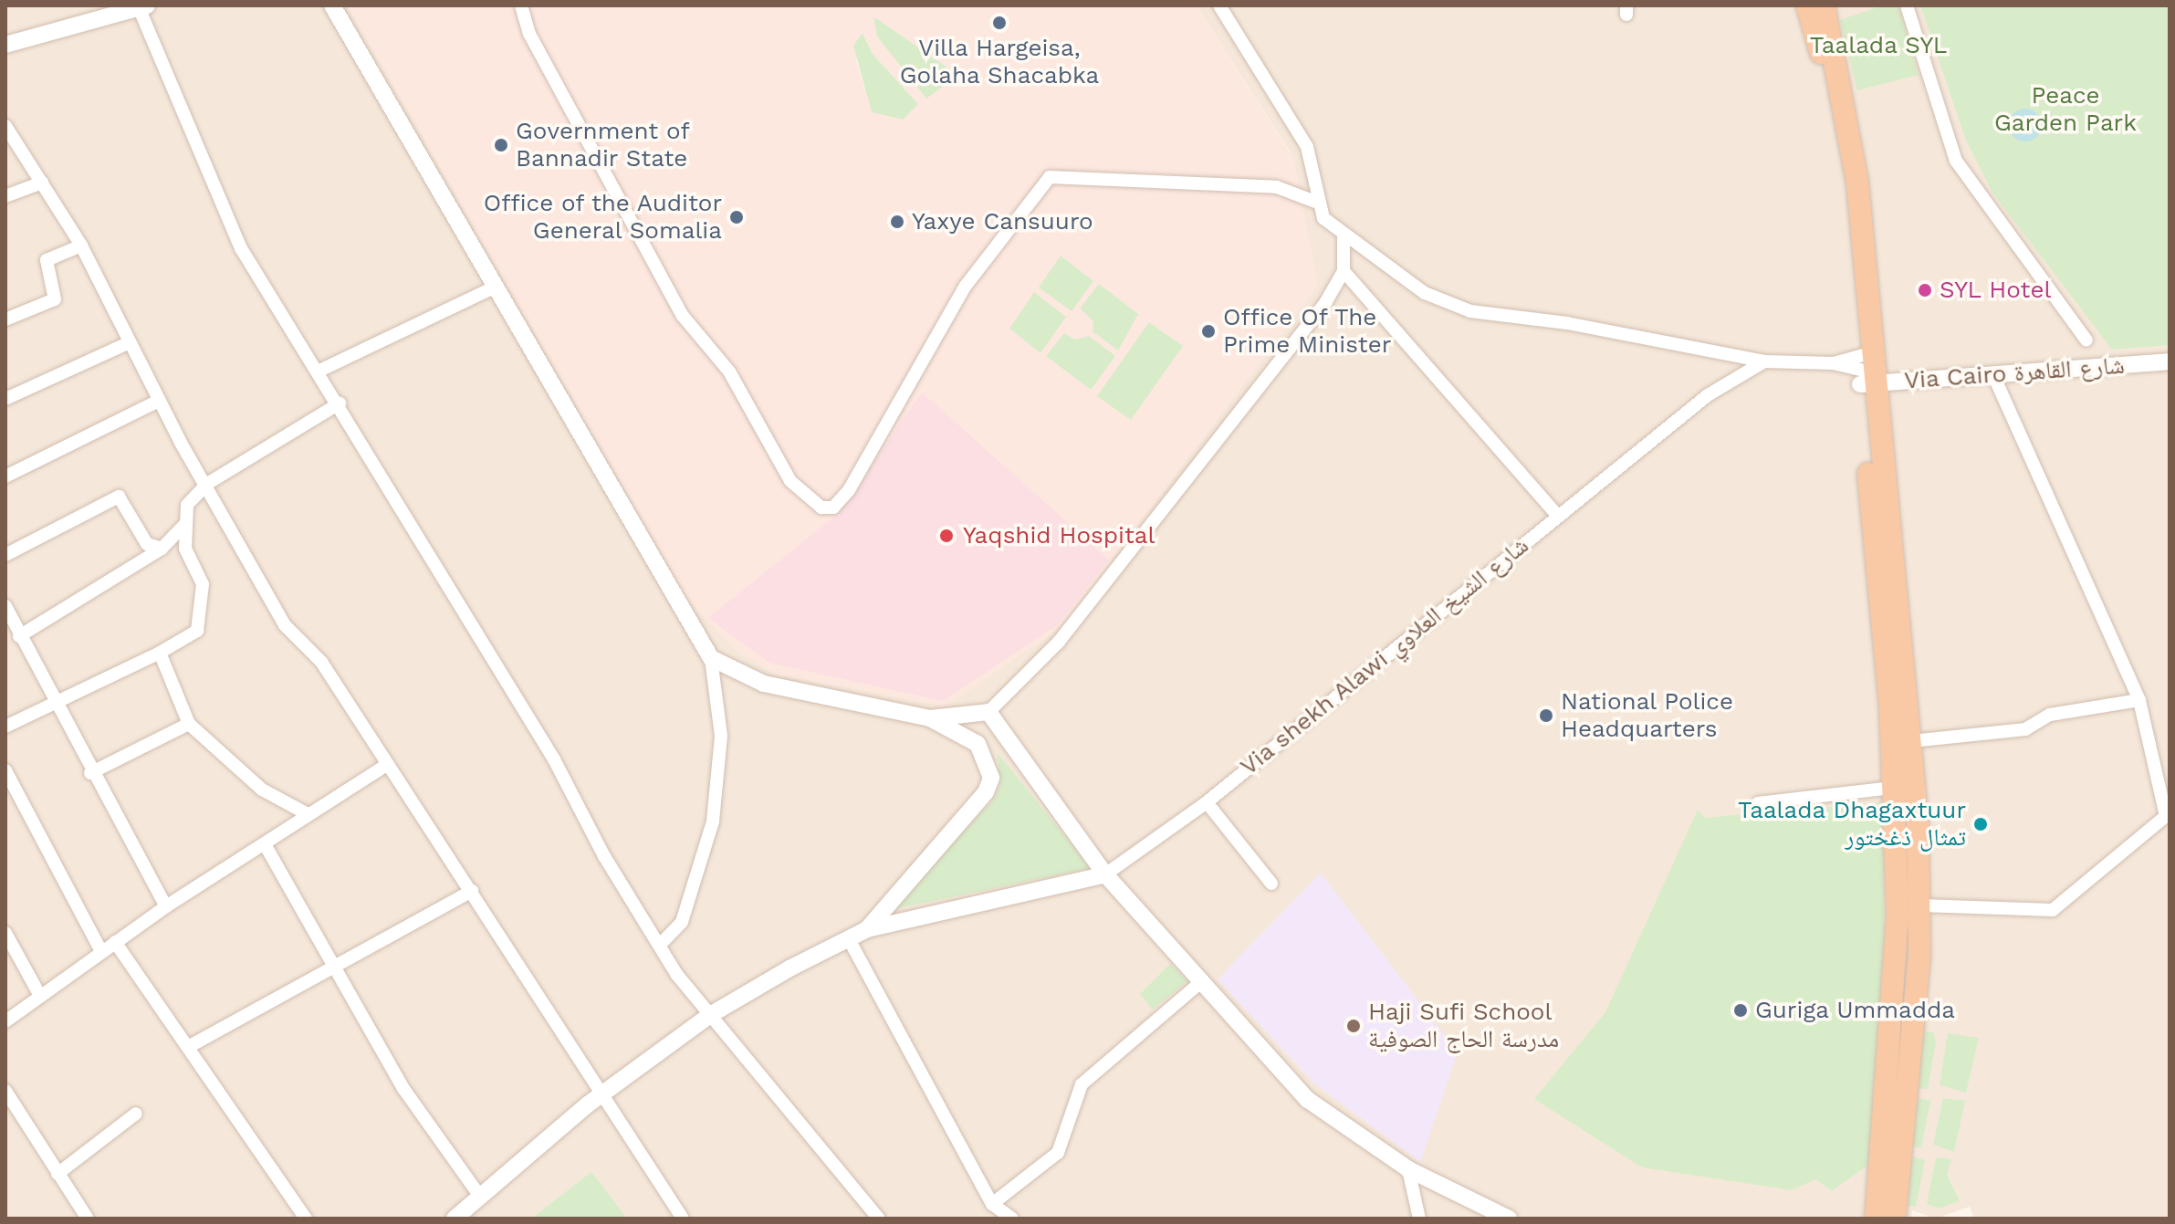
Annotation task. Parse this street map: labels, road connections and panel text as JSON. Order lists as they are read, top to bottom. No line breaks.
{"streets":{"street":["Via Cairo شارع القاهرة","Via shekh Alawi شارع الشيخ العلاوي"]},"crossings":[["Via Cairo شارع القاهرة","Via shekh Alawi شارع الشيخ العلاوي"]],"parks":["Taalada SYL","Peace Garden Park"],"places":["Villa Hargeisa, Golaha Shacabka","Government of Bannadir State","Office of the Auditor General Somalia","Yaxye Cansuuro","SYL Hotel","Office Of The Prime Minister","Yaqshid Hospital","National Police Headquarters","Taalada Dhagaxtuur تمثال ذغختور","Guriga Ummadda","Haji Sufi School مدرسة الحاج الصوفية"]}
